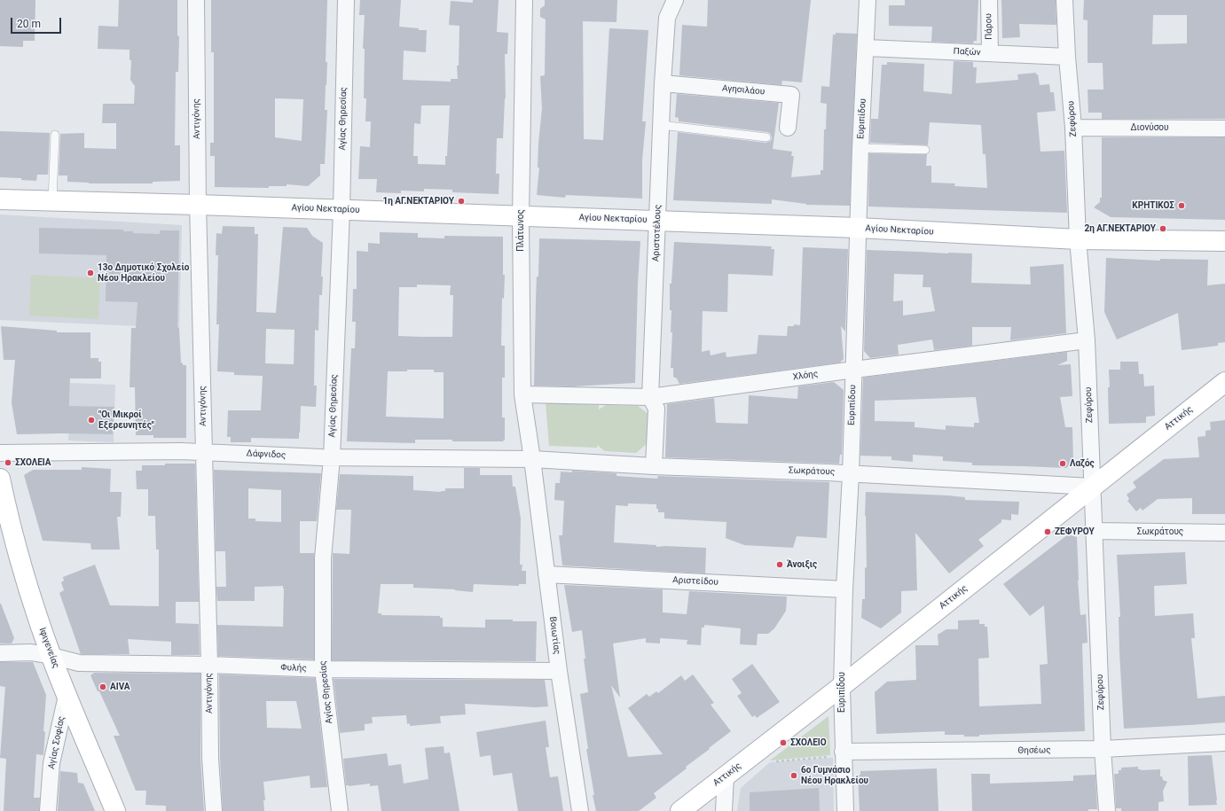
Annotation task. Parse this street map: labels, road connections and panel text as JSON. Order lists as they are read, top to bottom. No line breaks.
{"streets":{"street":["Πάρου","Παξών","Αγησιλάου","Αντιγόνης","Αγίας Θηρεσίας","Ευριπίδου","Ζεφύρου","Διονύσου","Αγίου Νεκταρίου","Πλάτωνος","Αριστοτέλους","Χλόης","Αττικής","Δάφνιδος","Σωκράτους","Αριστείδου","Βοιωτίας","Ιφιγενείας","Φυλής","Αγίας Σοφίας","Θησέως"]},"crossings":[["Πάρου","Παξών"],["Παξών","Ευριπίδου"],["Παξών","Ζεφύρου"],["Αγησιλάου","Αριστοτέλους"],["Αντιγόνης","Αγίου Νεκταρίου"],["Αντιγόνης","Δάφνιδος"],["Αντιγόνης","Φυλής"],["Αγίας Θηρεσίας","Αγίου Νεκταρίου"],["Αγίας Θηρεσίας","Δάφνιδος"],["Αγίας Θηρεσίας","Φυλής"],["Ευριπίδου","Αγίου Νεκταρίου"],["Ευριπίδου","Χλόης"],["Ευριπίδου","Αττικής"],["Ευριπίδου","Σωκράτους"],["Ευριπίδου","Αριστείδου"],["Ευριπίδου","Θησέως"],["Ζεφύρου","Διονύσου"],["Ζεφύρου","Αγίου Νεκταρίου"],["Ζεφύρου","Χλόης"],["Ζεφύρου","Αττικής"],["Ζεφύρου","Σωκράτους"],["Ζεφύρου","Θησέως"],["Αγίου Νεκταρίου","Πλάτωνος"],["Αγίου Νεκταρίου","Αριστοτέλους"],["Πλάτωνος","Χλόης"],["Πλάτωνος","Δάφνιδος"],["Πλάτωνος","Σωκράτους"],["Πλάτωνος","Βοιωτίας"],["Αριστοτέλους","Χλόης"],["Αριστοτέλους","Σωκράτους"],["Αττικής","Σωκράτους"],["Δάφνιδος","Σωκράτους"],["Δάφνιδος","Βοιωτίας"],["Σωκράτους","Βοιωτίας"],["Αριστείδου","Βοιωτίας"],["Βοιωτίας","Φυλής"],["Ιφιγενείας","Φυλής"],["Ιφιγενείας","Αγίας Σοφίας"]],"places":["1η ΑΓ.ΝΕΚΤΑΡΙΟΥ","ΚΡΗΤΙΚΟΣ","2η ΑΓ.ΝΕΚΤΑΡΙΟΥ","13ο Δημοτικό Σχολείο Νέου Ηρακλείου","\"Οι Μικροί Εξερευνητές\"","ΣΧΟΛΕΙΑ","Λαζός","ΖΕΦΥΡΟΥ","Άνοιξις","AIVA","ΣΧΟΛΕΙΟ","6ο Γυμνάσιο Νέου Ηρακλείου"],"scale_bar":"20 m"}
